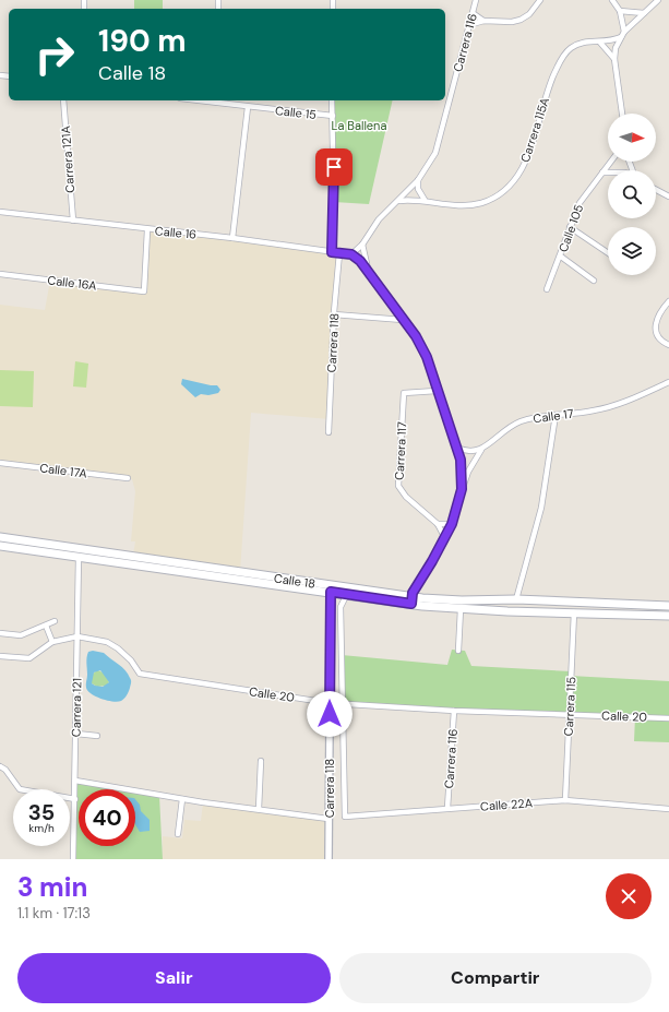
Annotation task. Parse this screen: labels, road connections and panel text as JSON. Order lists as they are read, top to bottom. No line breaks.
{"streets":{"main road":["Calle 18"],"street":["Carrera 116","Calle 15","Carrera 115A","Carrera 121A","Calle 105","Calle 16","Calle 16A","Carrera 118","Calle 17","Carrera 117","Calle 17A","Calle 20","Carrera 115","Carrera 121","Calle 22A"]},"crossings":[["Carrera 116","Calle 16"],["Carrera 116","Calle 20"],["Carrera 116","Calle 22A"],["Carrera 121A","Calle 16"],["Calle 16","Calle 16A"],["Calle 16","Carrera 118"],["Carrera 118","Calle 18"],["Carrera 118","Calle 20"],["Calle 18","Carrera 115"],["Calle 18","Carrera 121"],["Calle 20","Carrera 115"],["Calle 20","Carrera 121"],["Calle 20","Calle 22A"],["Carrera 115","Calle 22A"]],"parks":["La Ballena"],"north":"right","page":{"turn":["190 m","Calle 18"],"speed":"35 km/h","limit":"40","heading":["3 min","1.1 km · 17:13"],"buttons":["Salir","Compartir"]}}
